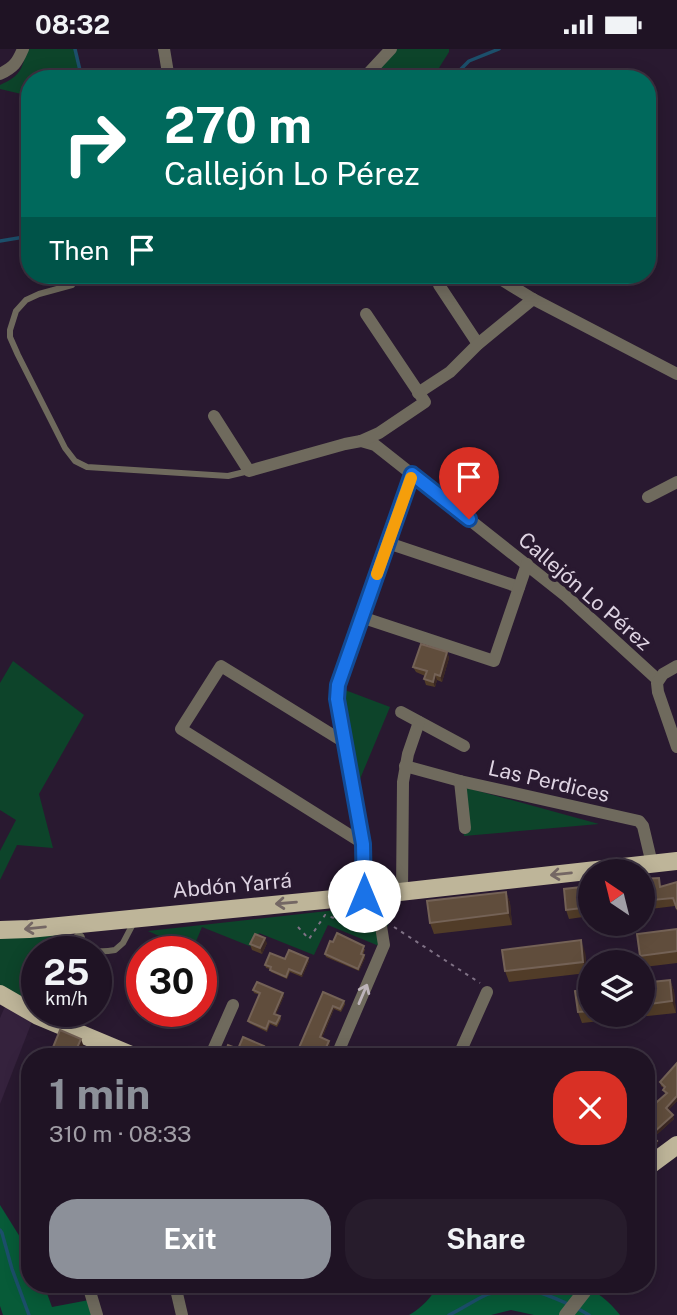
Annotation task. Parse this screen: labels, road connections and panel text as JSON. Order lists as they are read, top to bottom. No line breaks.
{"streets":{"main road":["Abdón Yarrá"],"street":["Callejón Lo Pérez","Las Perdices"]},"one_way":["Abdón Yarrá"],"north":"top left","page":{"status":"08:32","turn":["270 m","Callejón Lo Pérez"],"then":"Then","speed":"25 km/h","limit":"30","heading":["1 min","310 m · 08:33"],"buttons":["Exit","Share"]}}
